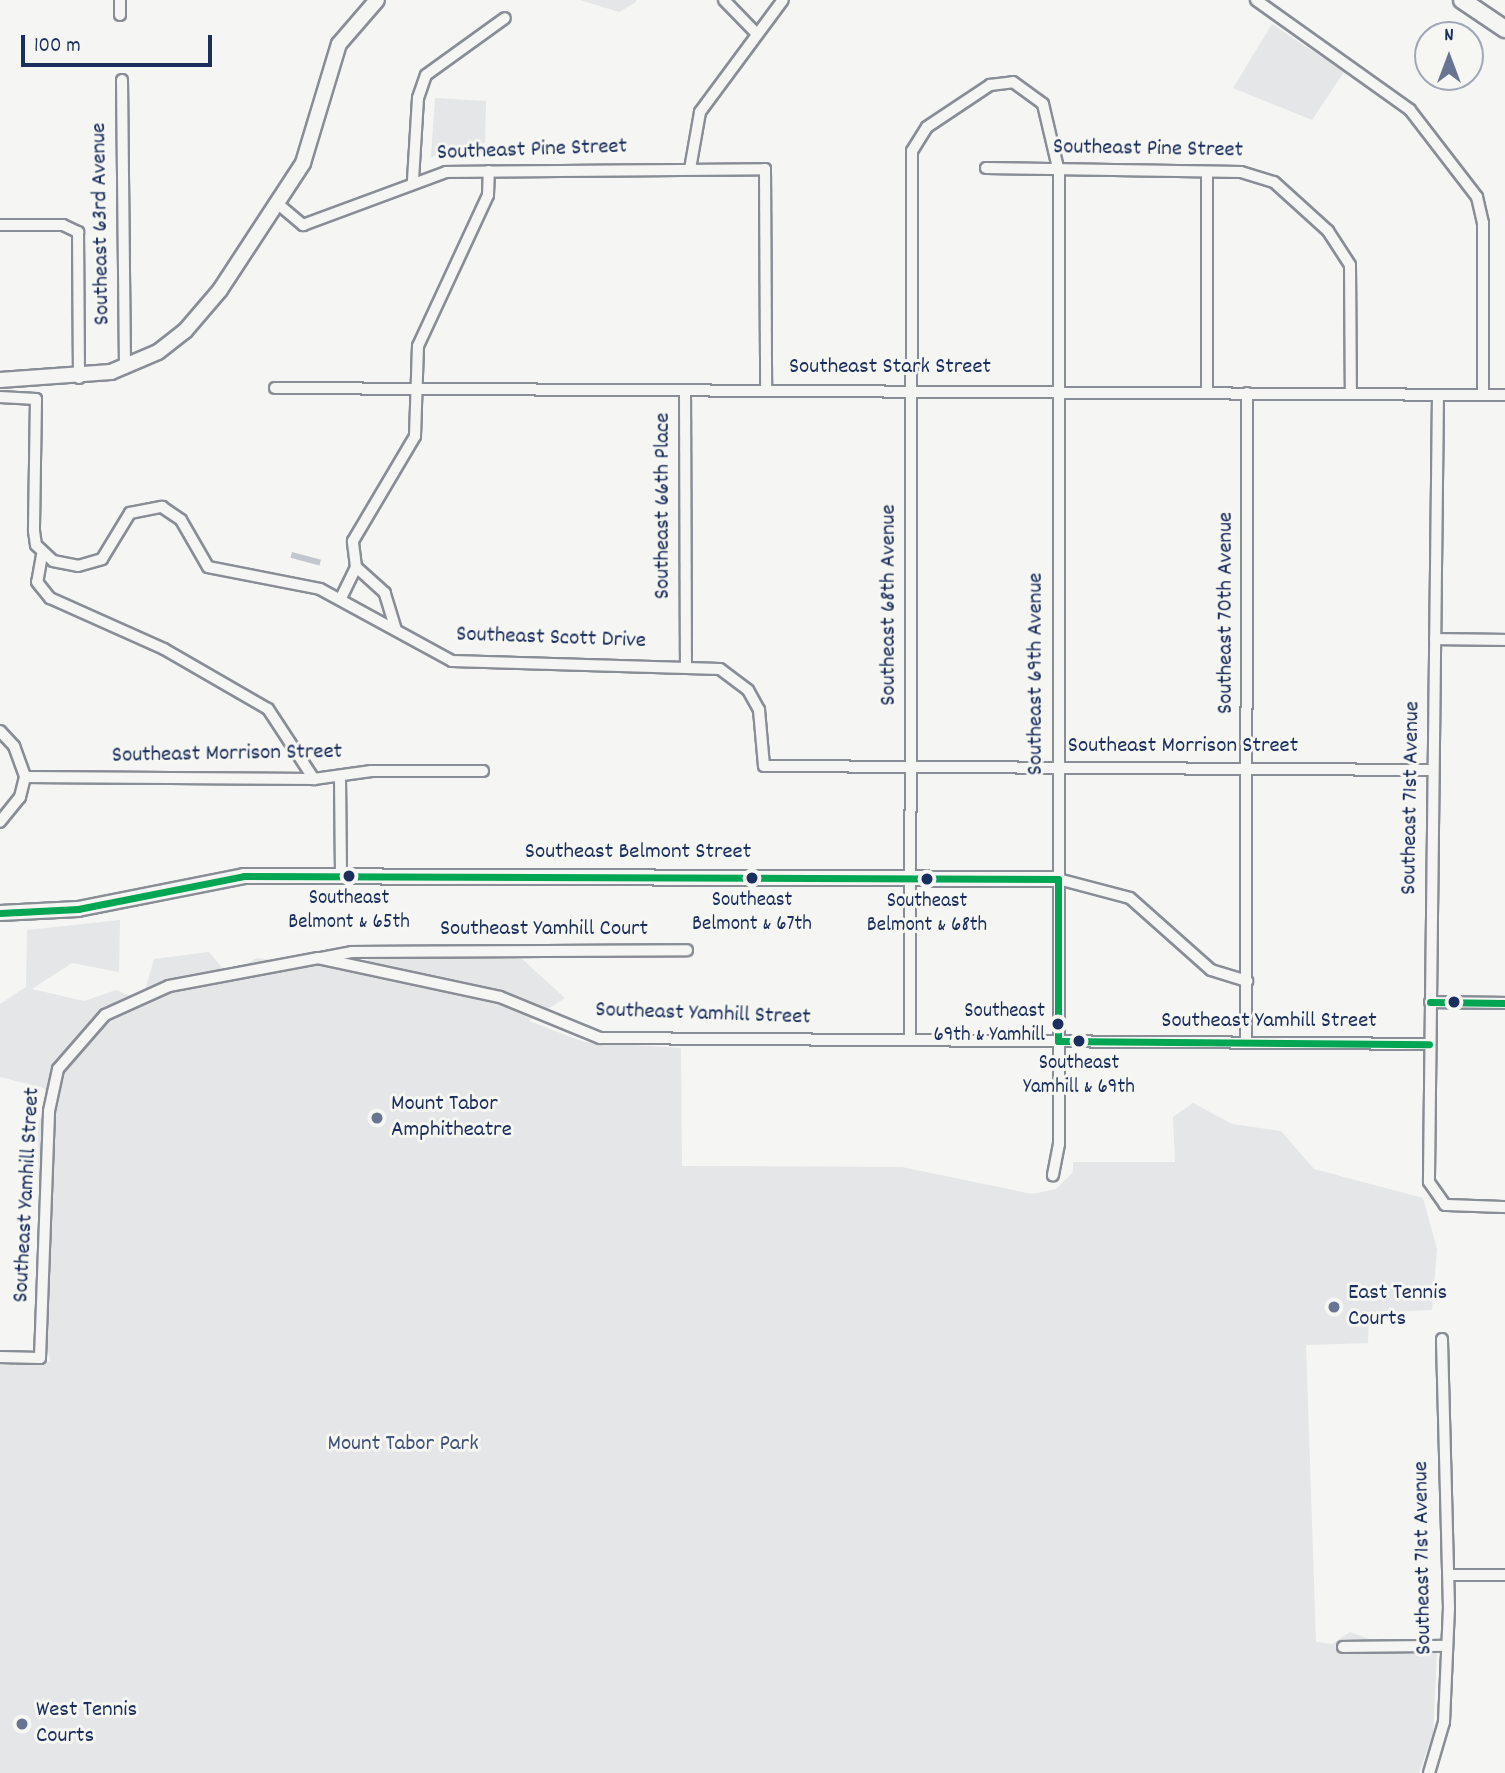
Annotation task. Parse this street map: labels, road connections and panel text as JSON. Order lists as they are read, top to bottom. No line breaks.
{"streets":{"street":["Southeast Pine Street","Southeast 63rd Avenue","Southeast Stark Street","Southeast 66th Place","Southeast 68th Avenue","Southeast 70th Avenue","Southeast Scott Drive","Southeast 69th Avenue","Southeast Morrison Street","Southeast 71st Avenue","Southeast Belmont Street","Southeast Yamhill Court","Southeast Yamhill Street"]},"crossings":[["Southeast Pine Street","Southeast Stark Street"],["Southeast Pine Street","Southeast 68th Avenue"],["Southeast Pine Street","Southeast 69th Avenue"],["Southeast Stark Street","Southeast 66th Place"],["Southeast Stark Street","Southeast 68th Avenue"],["Southeast Stark Street","Southeast 70th Avenue"],["Southeast Stark Street","Southeast 69th Avenue"],["Southeast Stark Street","Southeast 71st Avenue"],["Southeast 66th Place","Southeast Scott Drive"],["Southeast 68th Avenue","Southeast 69th Avenue"],["Southeast 68th Avenue","Southeast Morrison Street"],["Southeast 68th Avenue","Southeast Belmont Street"],["Southeast 68th Avenue","Southeast Yamhill Street"],["Southeast 70th Avenue","Southeast Morrison Street"],["Southeast 70th Avenue","Southeast Belmont Street"],["Southeast 70th Avenue","Southeast Yamhill Street"],["Southeast Scott Drive","Southeast Morrison Street"],["Southeast 69th Avenue","Southeast Morrison Street"],["Southeast 69th Avenue","Southeast Belmont Street"],["Southeast 69th Avenue","Southeast Yamhill Street"],["Southeast Morrison Street","Southeast 71st Avenue"],["Southeast 71st Avenue","Southeast Yamhill Street"],["Southeast Yamhill Court","Southeast Yamhill Street"]],"parks":["Mount Tabor Park"],"places":["Southeast Belmont & 65th","Southeast Belmont & 67th","Southeast Belmont & 68th","Southeast 69th & Yamhill","Southeast Yamhill & 69th","Mount Tabor Amphitheatre","East Tennis Courts","West Tennis Courts"],"scale_bar":"100 m","north":"top"}
